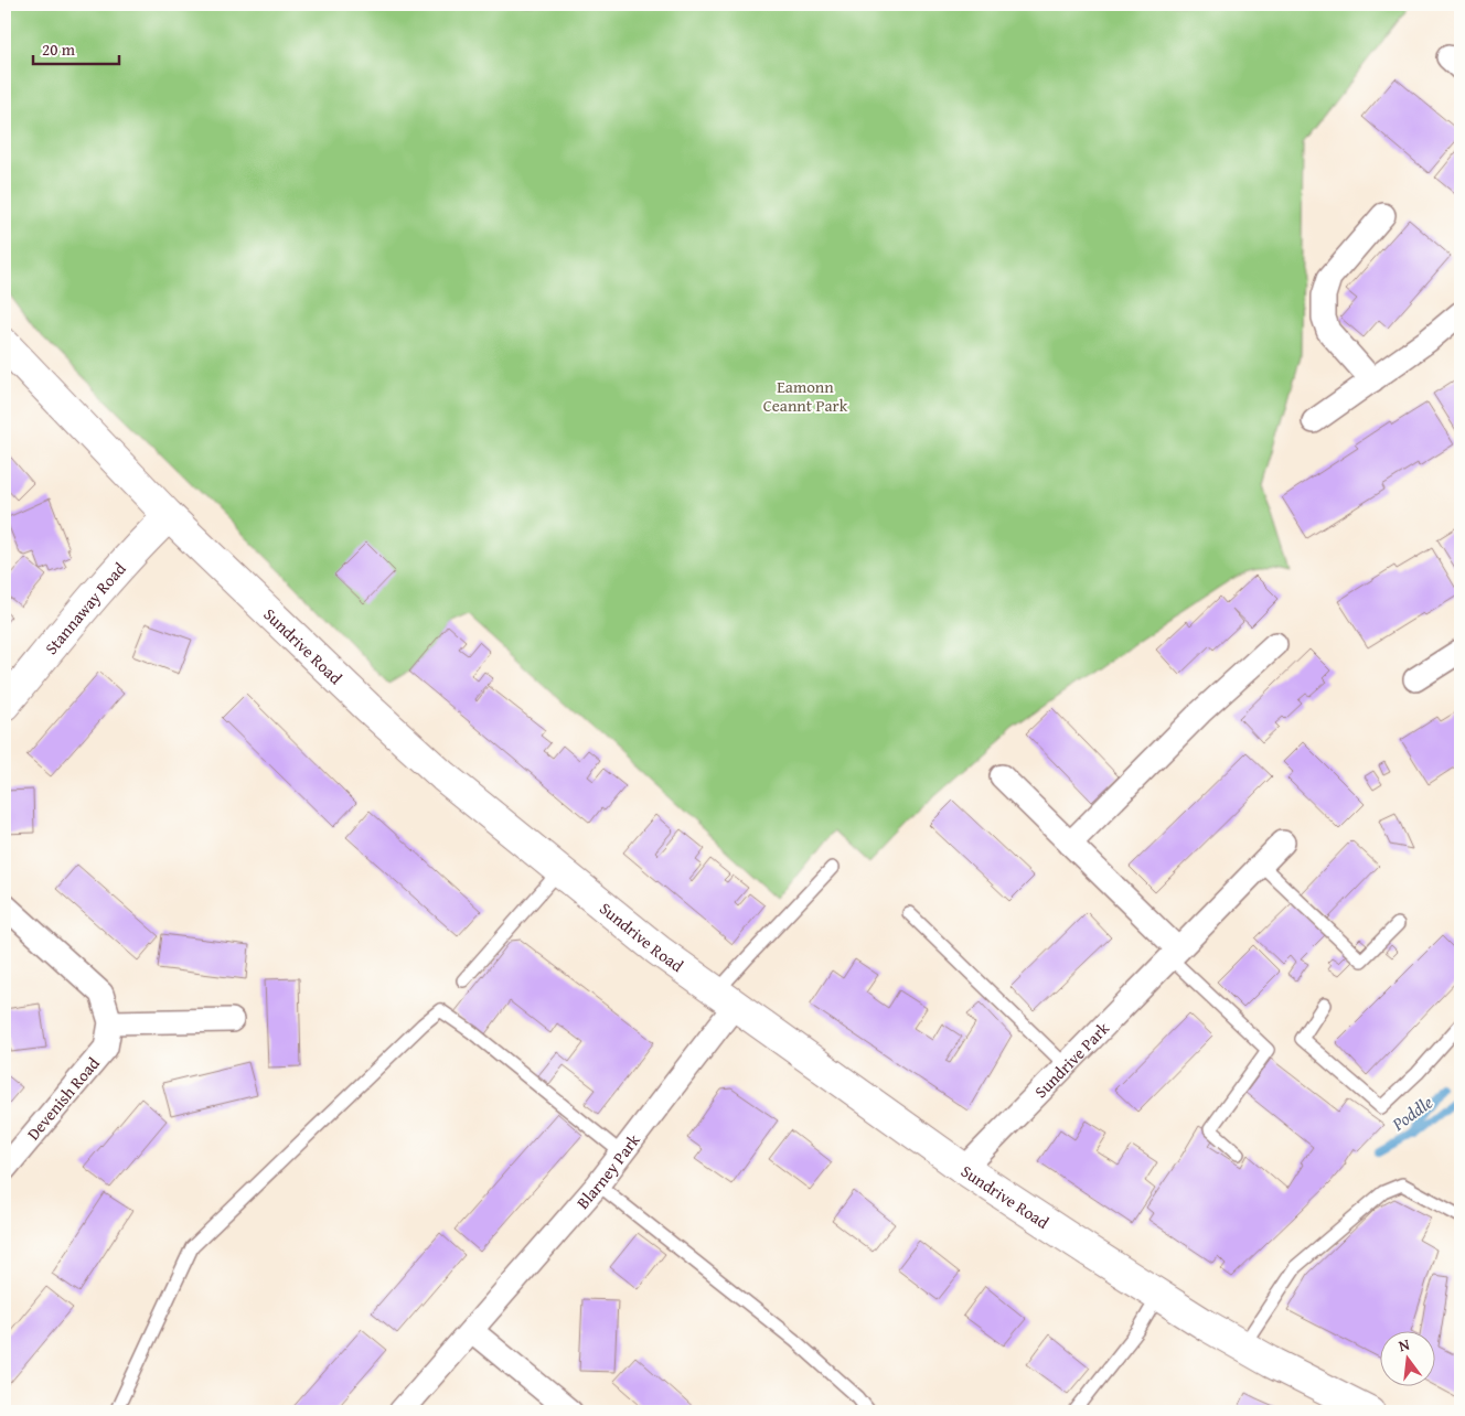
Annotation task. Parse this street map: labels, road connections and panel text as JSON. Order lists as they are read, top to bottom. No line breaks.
{"streets":{"street":["Stannaway Road","Sundrive Road","Sundrive Park","Devenish Road","Blarney Park"]},"crossings":[["Stannaway Road","Sundrive Road"],["Sundrive Road","Sundrive Park"],["Sundrive Road","Blarney Park"]],"water":["Poddle"],"parks":["Eamonn Ceannt Park"],"scale_bar":"20 m","north":"top"}
